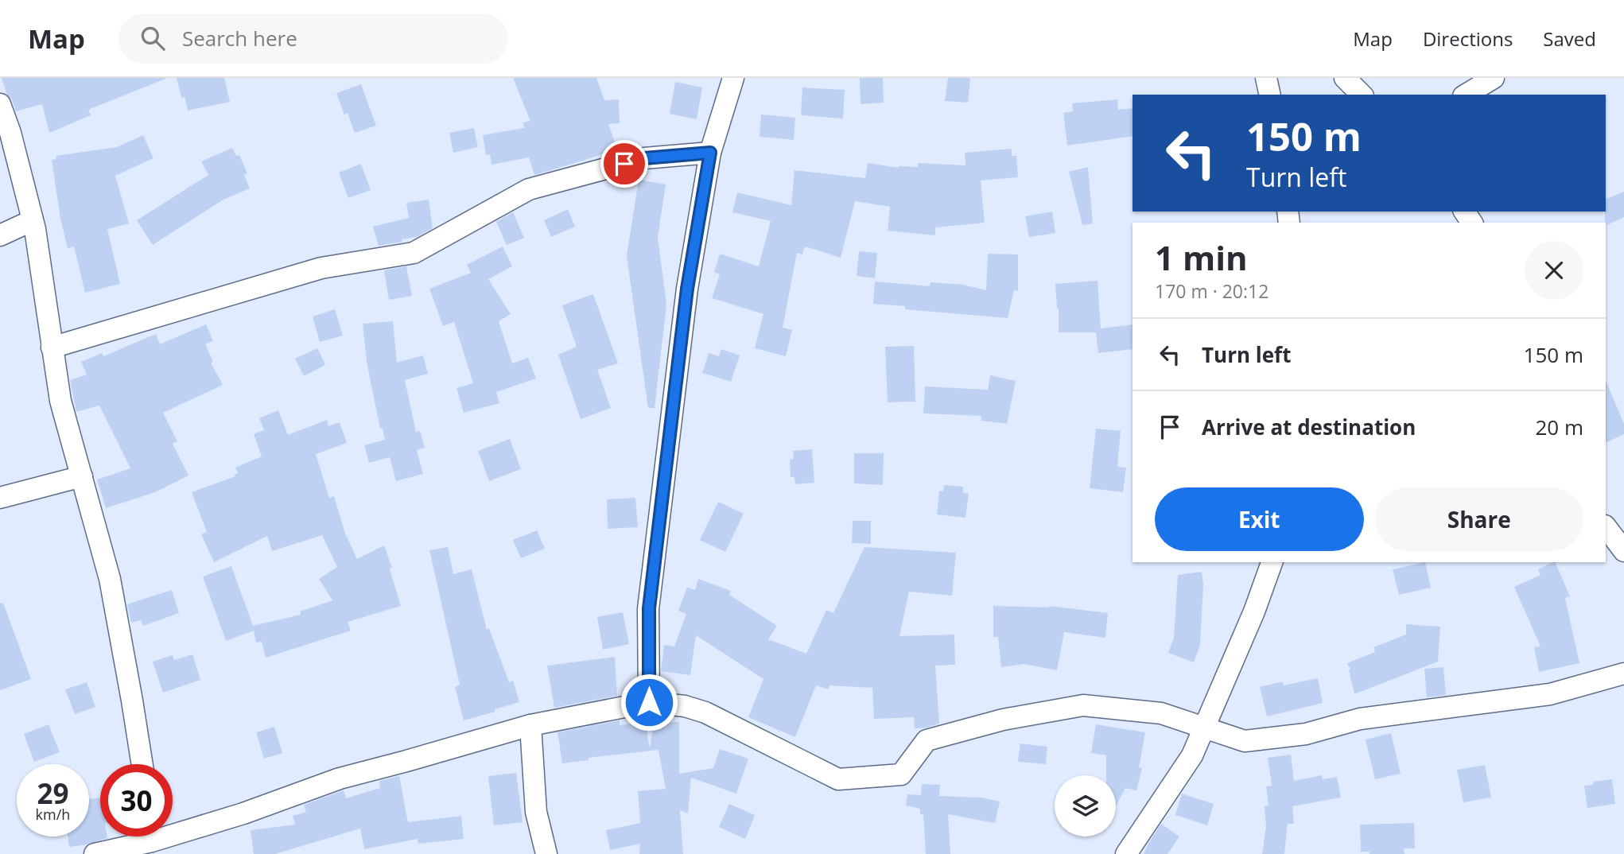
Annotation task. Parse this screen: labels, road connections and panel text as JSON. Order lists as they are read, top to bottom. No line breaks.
{"page":{"header":"Map","search":"Search here","nav":["Map","Directions","Saved"],"turn":["150 m","Turn left"],"heading":["1 min","170 m · 20:12"],"list":[{"name":"Turn left","value":"150 m"},{"name":"Arrive at destination","value":"20 m"}],"buttons":["Exit","Share"],"speed":"29 km/h","limit":"30"}}
